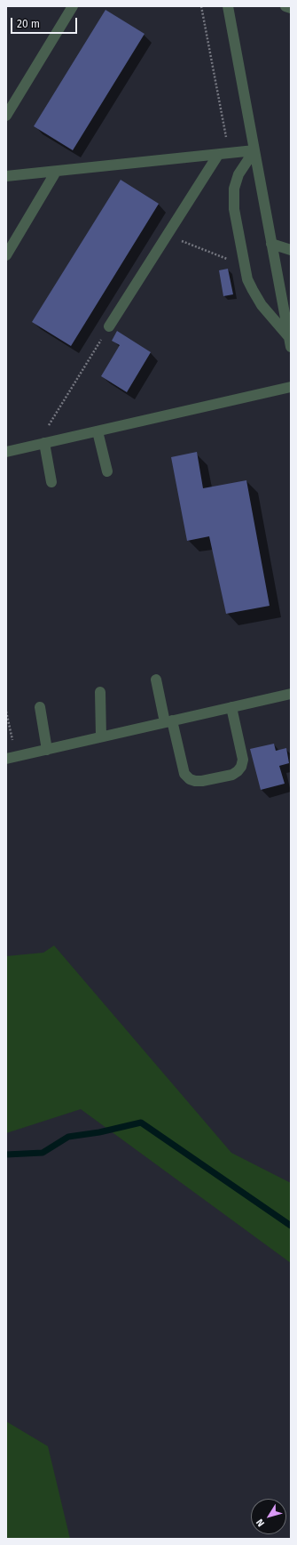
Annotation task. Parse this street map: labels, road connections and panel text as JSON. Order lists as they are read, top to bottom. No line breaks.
{"scale_bar":"20 m","north":"bottom left"}
